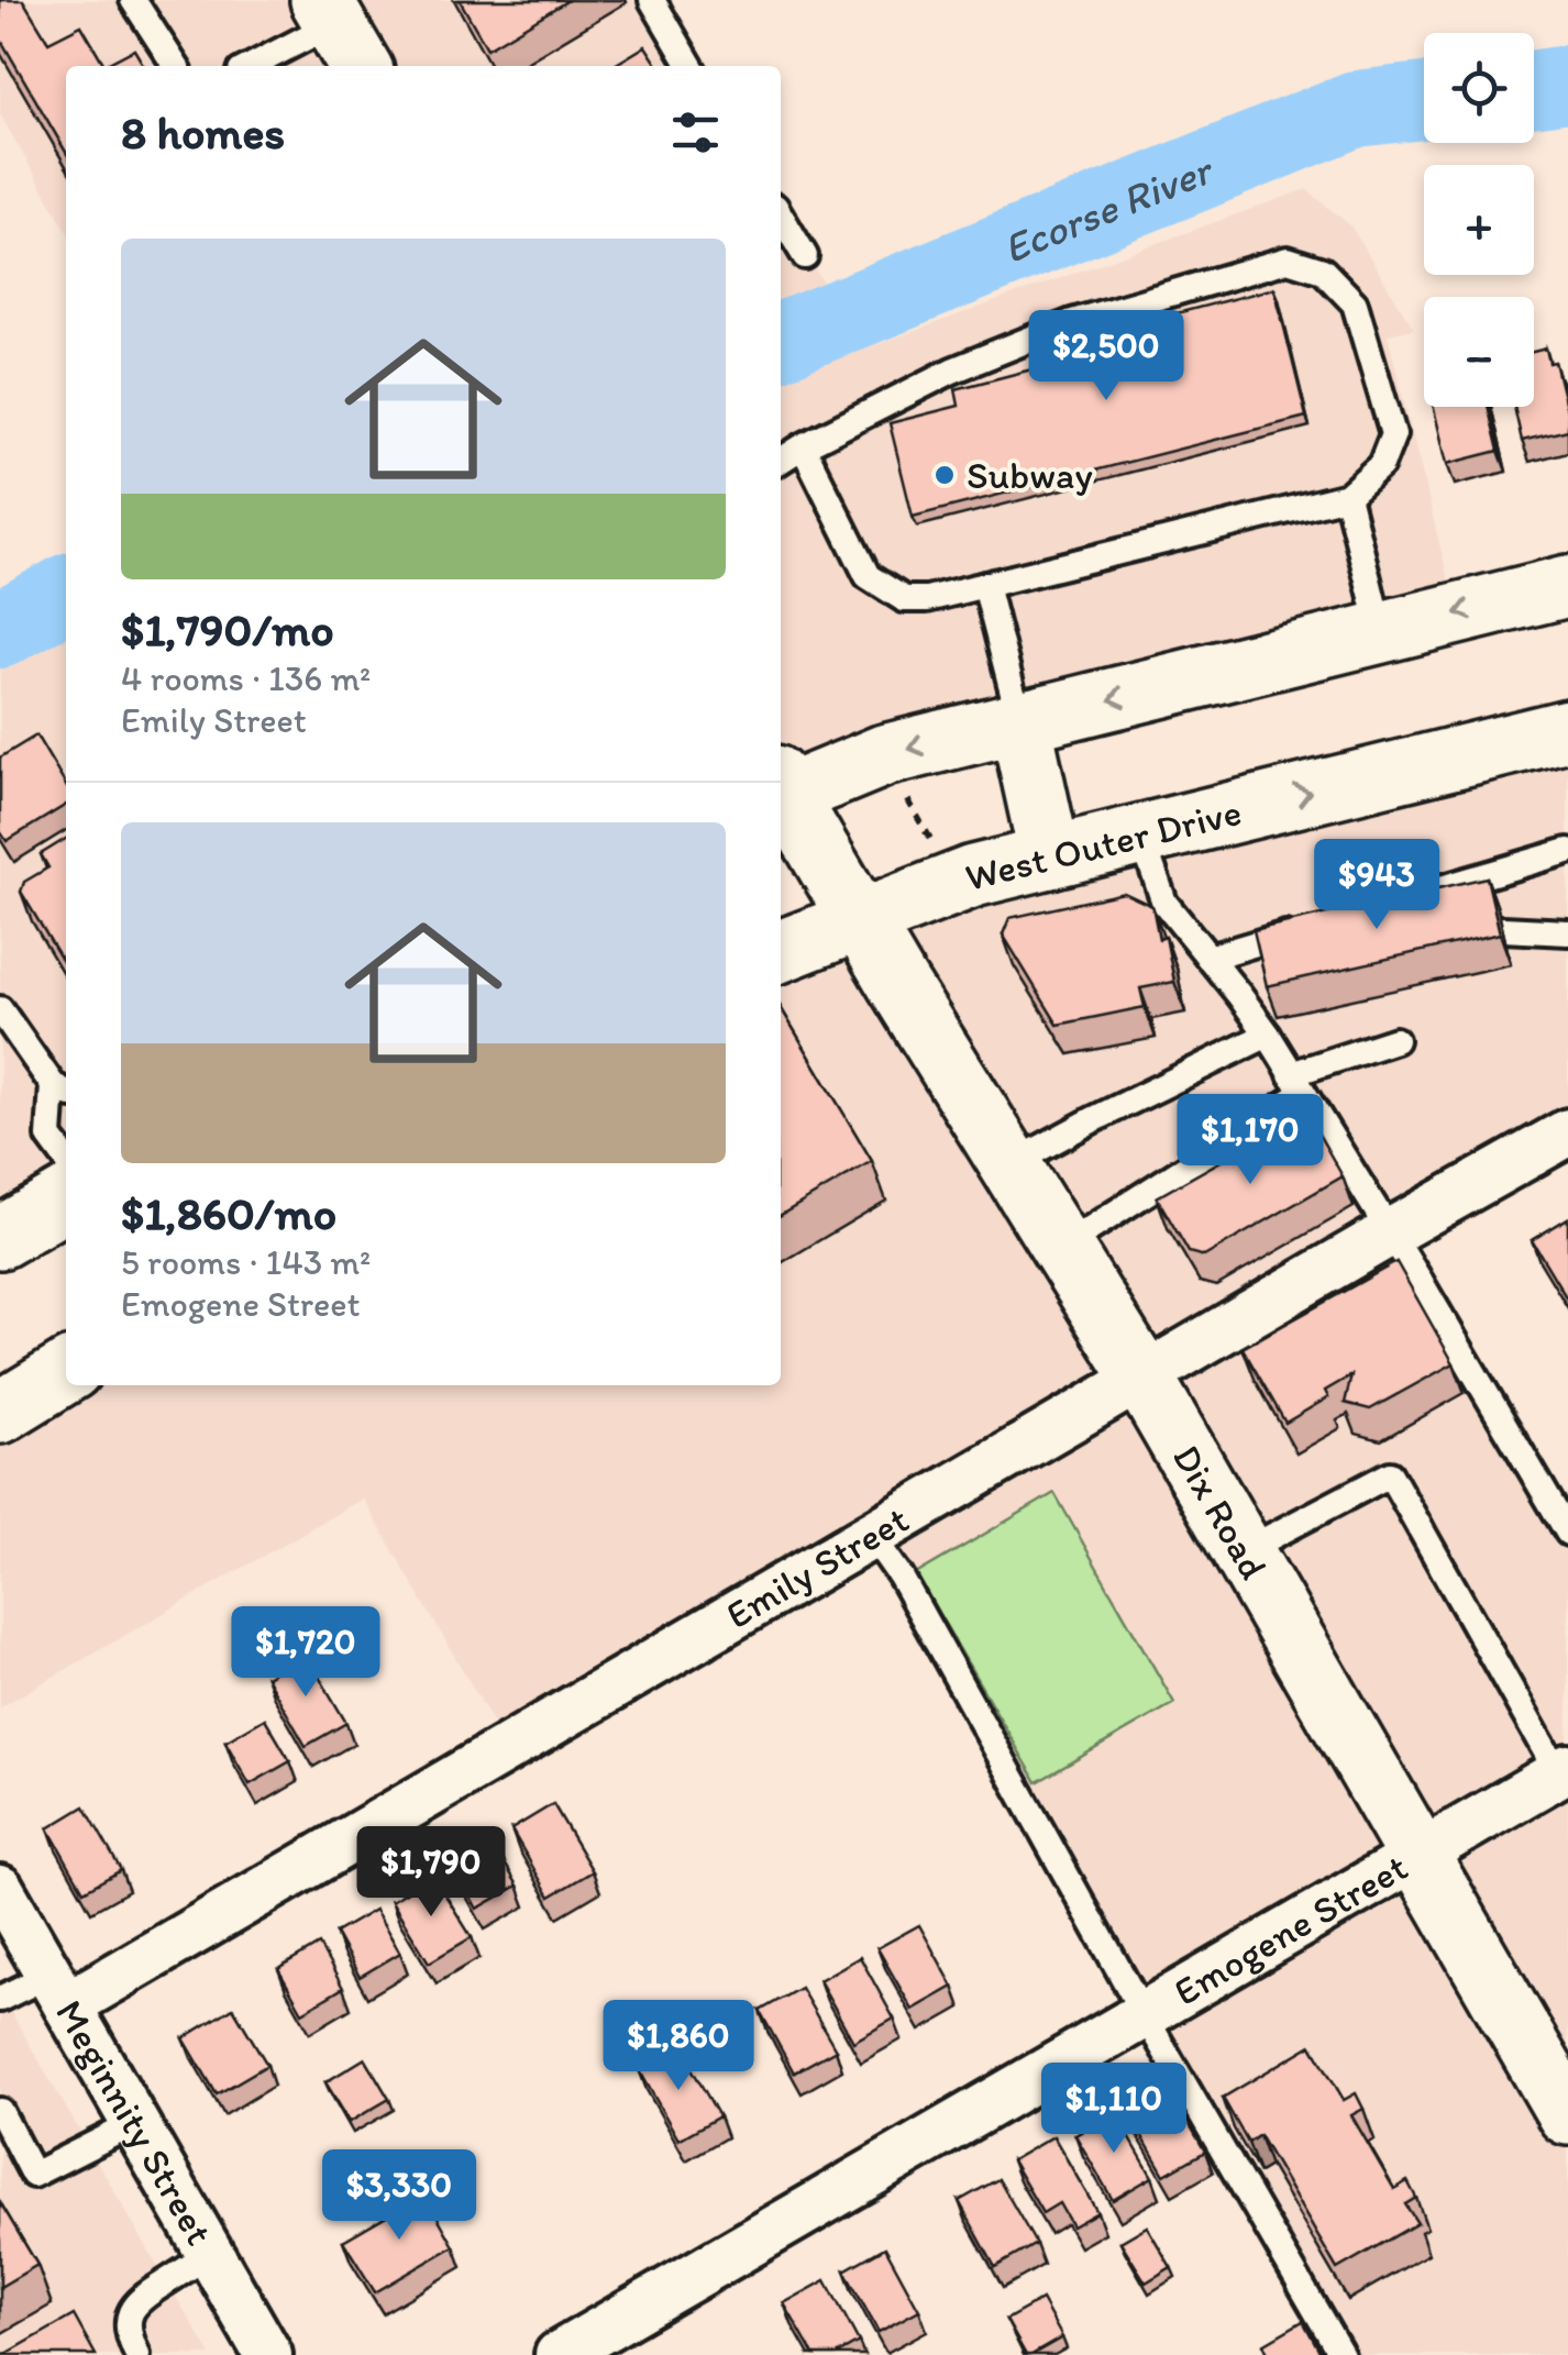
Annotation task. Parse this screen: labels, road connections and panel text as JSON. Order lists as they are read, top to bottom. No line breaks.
{"streets":{"main road":["West Outer Drive","Dix Road"],"street":["Emily Street","Emogene Street","Meginnity Street"]},"crossings":[["West Outer Drive","Dix Road"],["Dix Road","Emily Street"],["Dix Road","Emogene Street"],["Emily Street","Meginnity Street"]],"water":["Ecorse River"],"places":["Subway"],"page":{"map_buttons":["+","−"],"heading":"8 homes","list":[{"name":"$1,790/mo","note":"4 rooms · 136 m² · Emily Street"},{"name":"$1,860/mo","note":"5 rooms · 143 m² · Emogene Street"}],"price":["$2,500","$943","$1,170","$1,720","$1,790","$1,860","$1,110","$3,330"]}}
